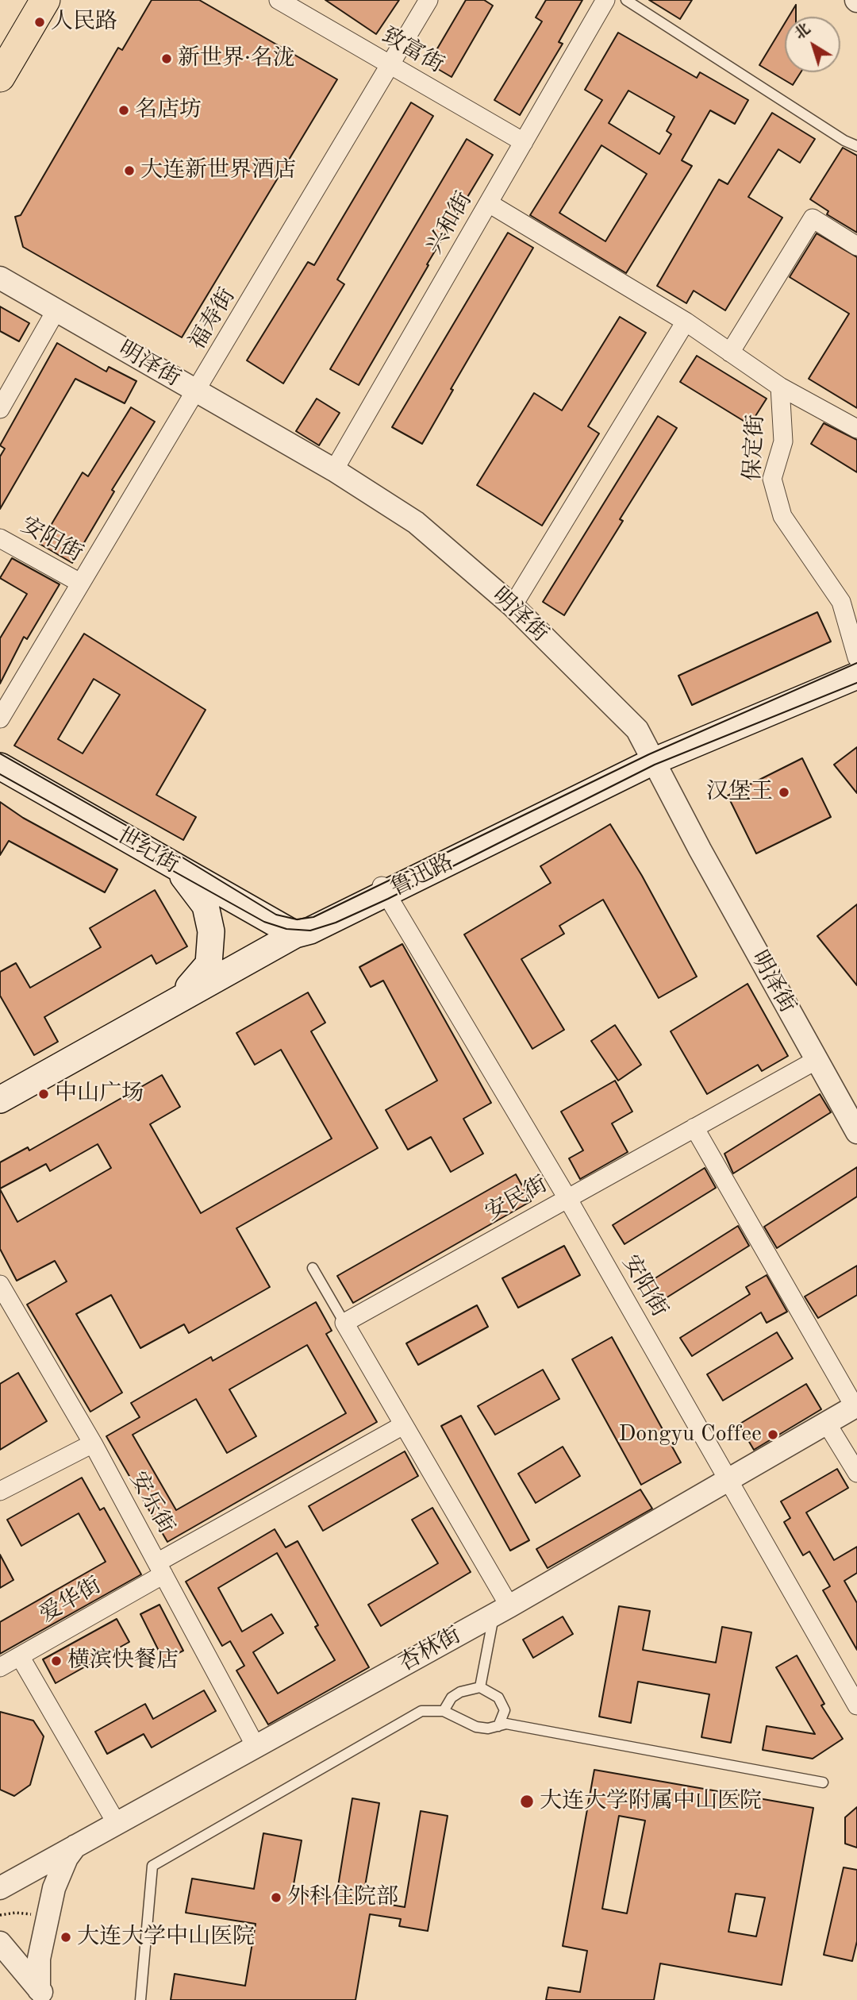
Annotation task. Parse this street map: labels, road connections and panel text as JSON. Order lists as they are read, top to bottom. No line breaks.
{"streets":{"main road":["世纪街","鲁迅路"],"street":["致富街","兴和街","福寿街","明泽街","保定街","安阳街","安民街","安乐街","爱华街","杏林街"]},"crossings":[["致富街","兴和街"],["致富街","福寿街"],["兴和街","明泽街"],["福寿街","明泽街"],["福寿街","安阳街"],["明泽街","鲁迅路"],["明泽街","安民街"],["安阳街","鲁迅路"],["安阳街","安民街"],["安阳街","杏林街"],["世纪街","鲁迅路"],["安乐街","爱华街"],["安乐街","杏林街"]],"places":["人民路","新世界·名泷","名店坊","大连新世界酒店","汉堡王","中山广场","Dongyu Coffee","横滨快餐店","大连大学附属中山医院","外科住院部","大连大学中山医院"],"north":"top left"}
